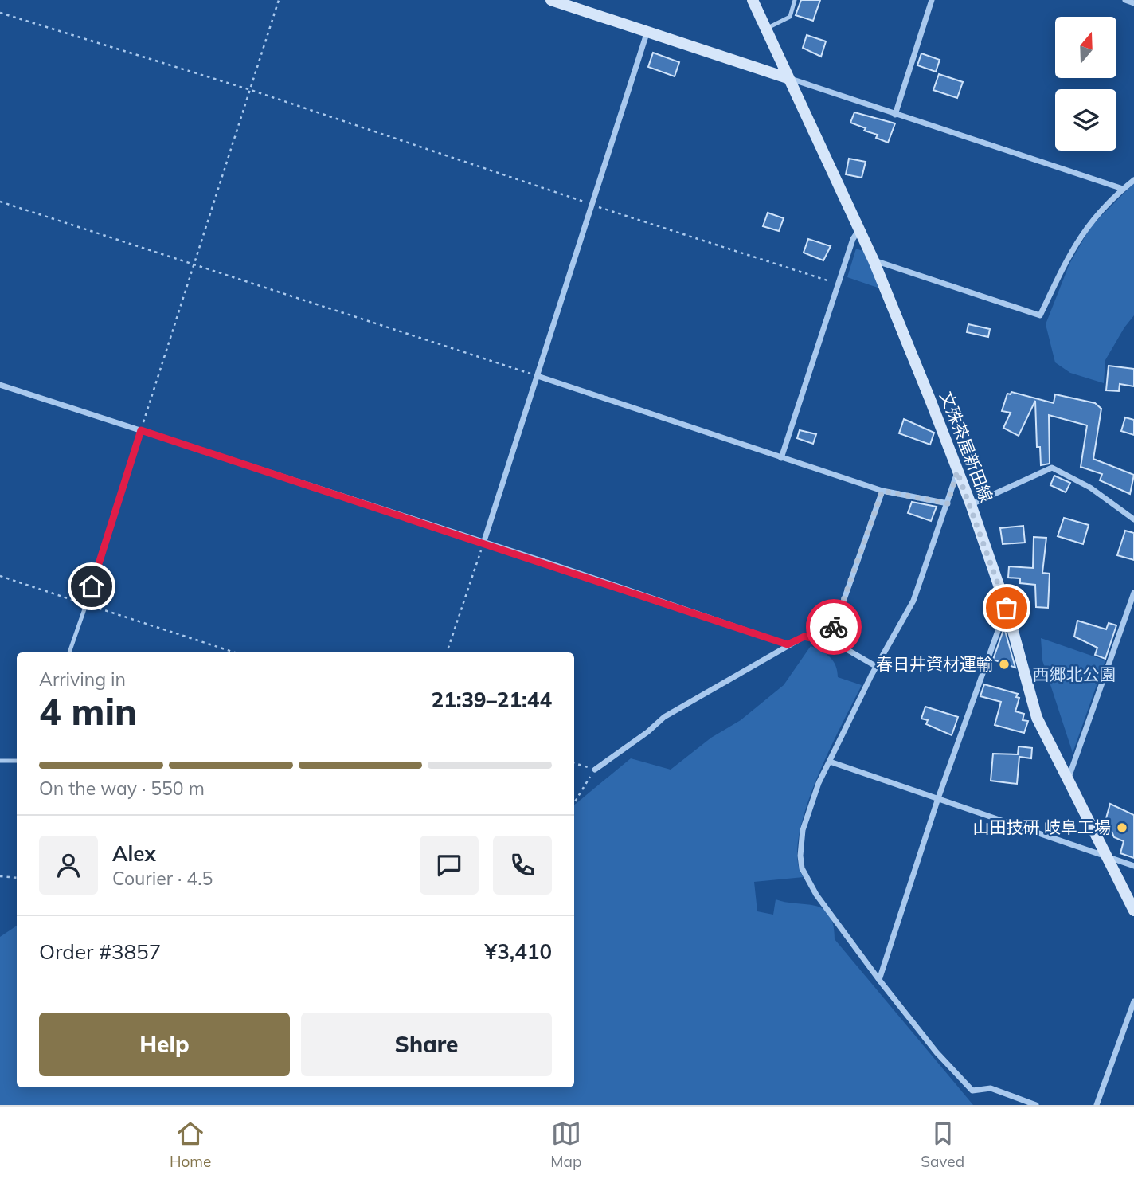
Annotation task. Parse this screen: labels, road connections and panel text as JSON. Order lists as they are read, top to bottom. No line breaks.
{"streets":{"main road":["文殊茶屋新田線"]},"parks":["西郷北公園"],"places":["春日井資材運輸","山田技研 岐阜工場"],"north":"top","page":{"heading":["4 min","Arriving in","21:39–21:44"],"panel":["Alex","Courier · 4.5","Order #3857","¥3,410"],"bar":"On the way · 550 m","buttons":["Help","Share"],"tabs":["Home","Map","Saved"]}}
